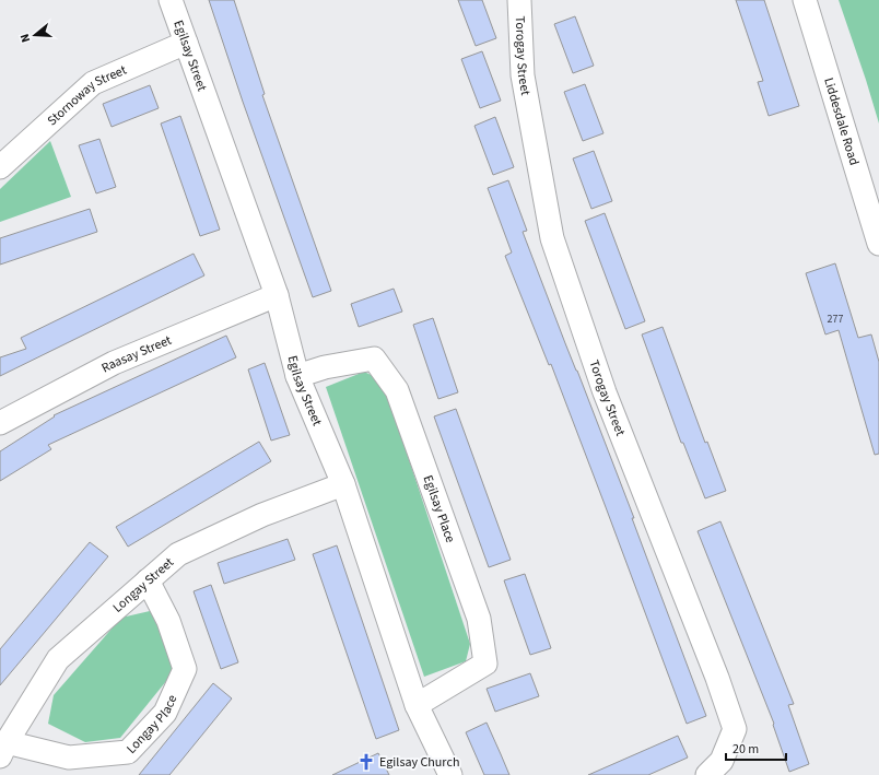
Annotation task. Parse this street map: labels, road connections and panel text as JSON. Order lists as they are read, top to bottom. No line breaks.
{"streets":{"street":["Egilsay Street","Torogay Street","Stornoway Street","Liddesdale Road","Raasay Street","Egilsay Place","Longay Street","Longay Place"]},"crossings":[["Egilsay Street","Stornoway Street"],["Egilsay Street","Raasay Street"],["Egilsay Street","Egilsay Place"],["Egilsay Street","Longay Street"],["Longay Street","Longay Place"]],"places":{"church":["Egilsay Church"]},"house_numbers":["277"],"scale_bar":"20 m","north":"left"}
